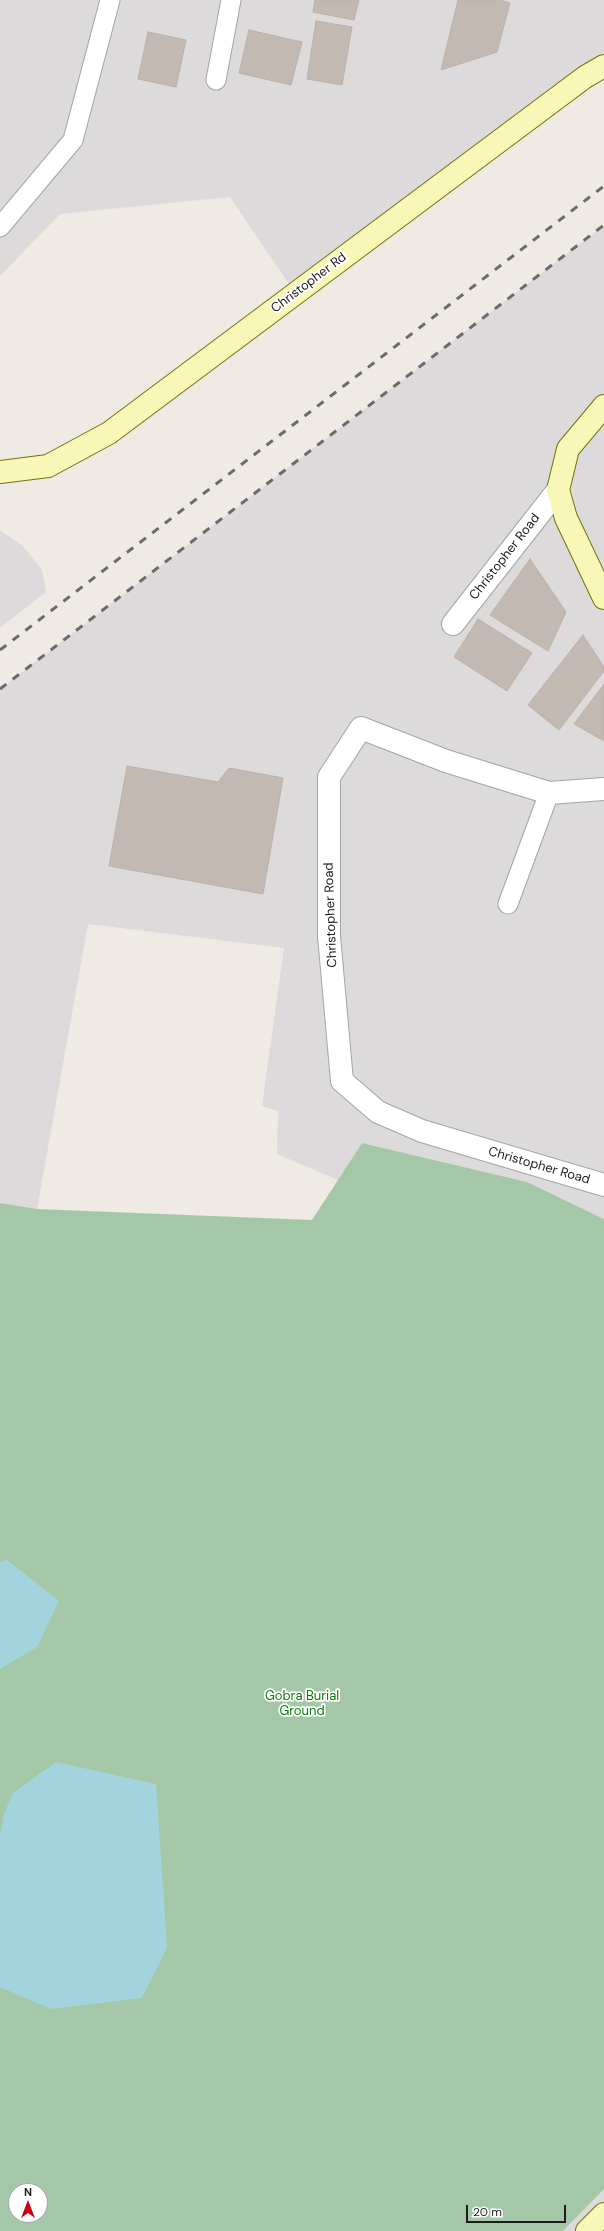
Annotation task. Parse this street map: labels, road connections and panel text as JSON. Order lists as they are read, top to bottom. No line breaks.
{"streets":{"street":["Christopher Rd","Christopher Road"]},"parks":["Gobra Burial Ground"],"scale_bar":"20 m","north":"top"}
